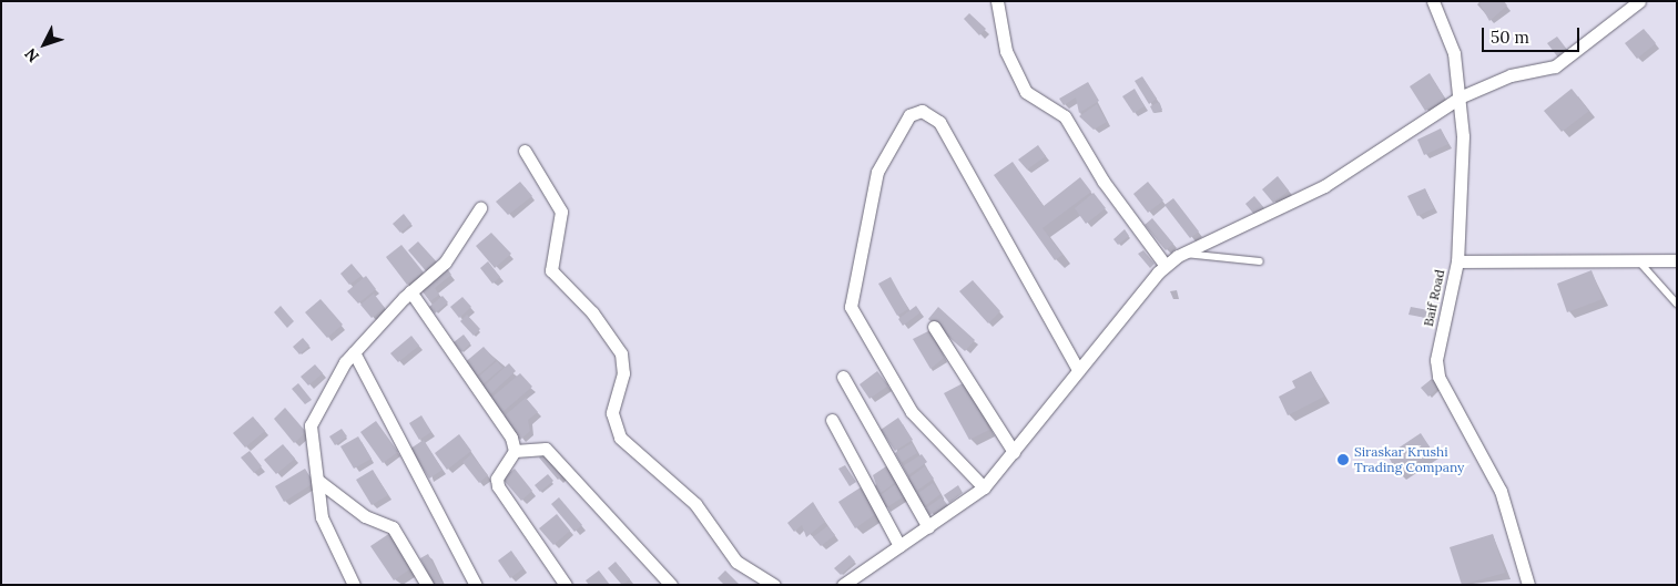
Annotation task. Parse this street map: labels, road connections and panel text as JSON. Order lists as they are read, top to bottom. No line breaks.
{"streets":{"street":["Baif Road"]},"places":["Siraskar Krushi Trading Company"],"scale_bar":"50 m","north":"bottom left"}
